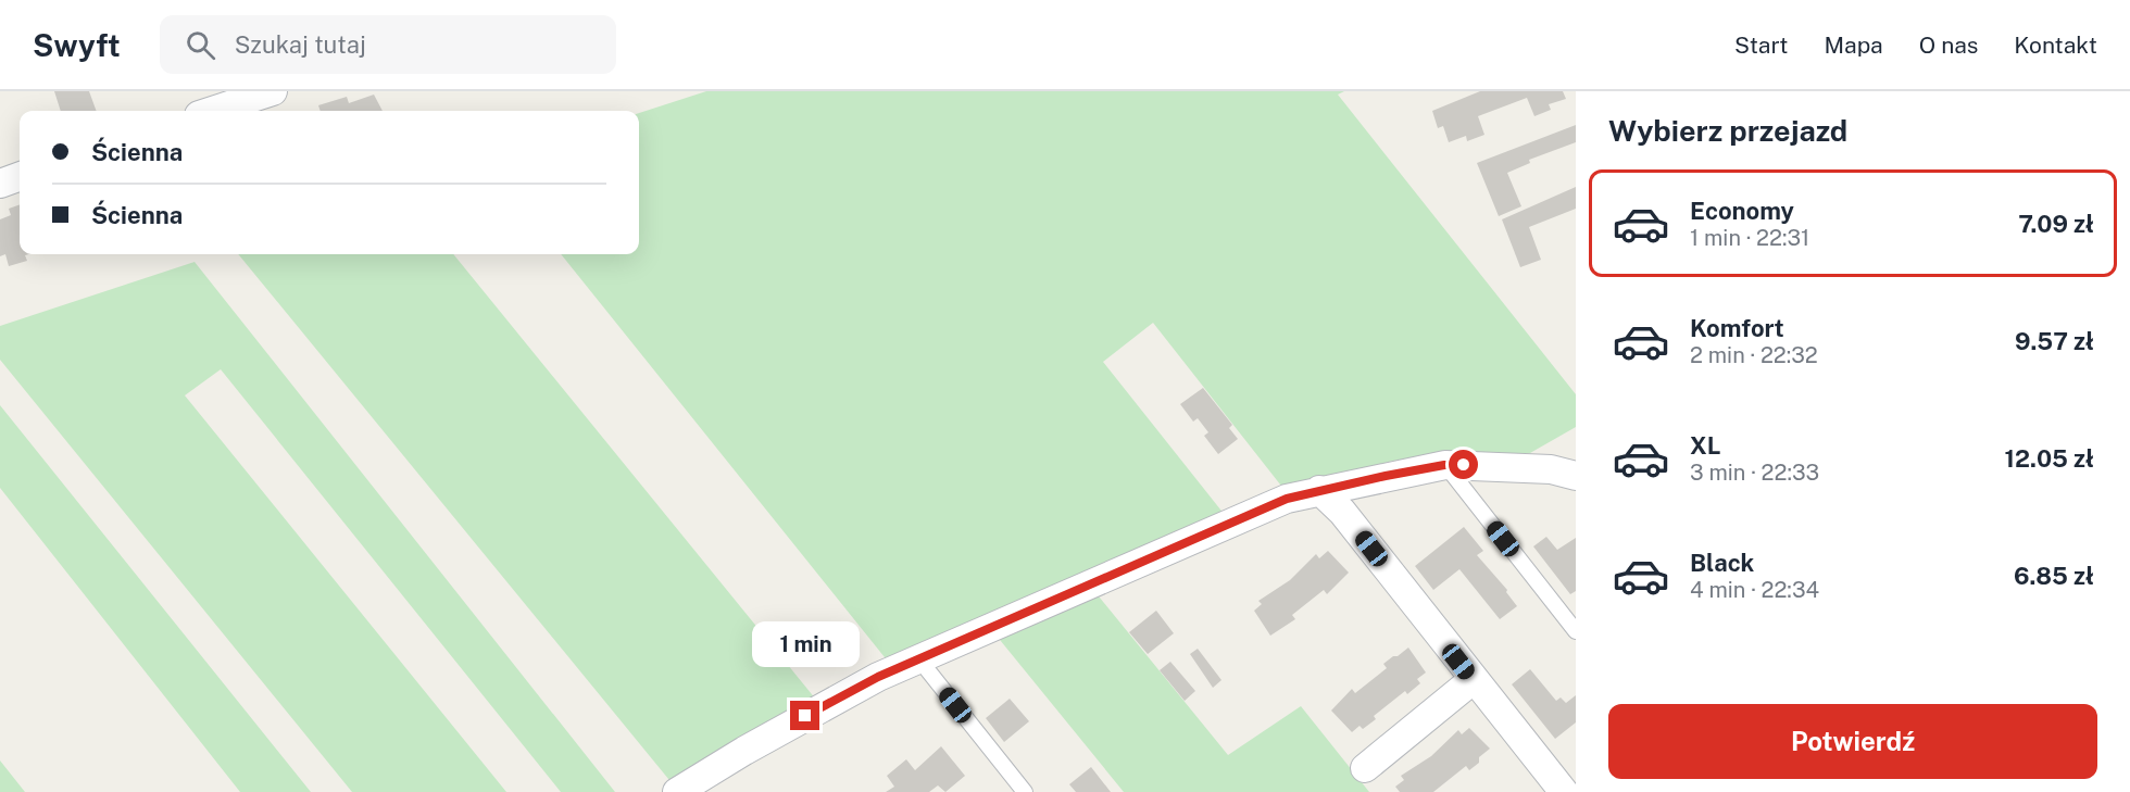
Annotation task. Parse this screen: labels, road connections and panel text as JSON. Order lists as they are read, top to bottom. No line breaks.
{"page":{"header":"Swyft","search":"Szukaj tutaj","nav":["Start","Mapa","O nas","Kontakt"],"heading":"Wybierz przejazd","banner":["Ścienna","Ścienna"],"list":[{"name":"Economy","note":"1 min · 22:31","value":"7.09 zł"},{"name":"Komfort","note":"2 min · 22:32","value":"9.57 zł"},{"name":"XL","note":"3 min · 22:33","value":"12.05 zł"},{"name":"Black","note":"4 min · 22:34","value":"6.85 zł"}],"bubble":"1 min","buttons":"Potwierdź"}}
